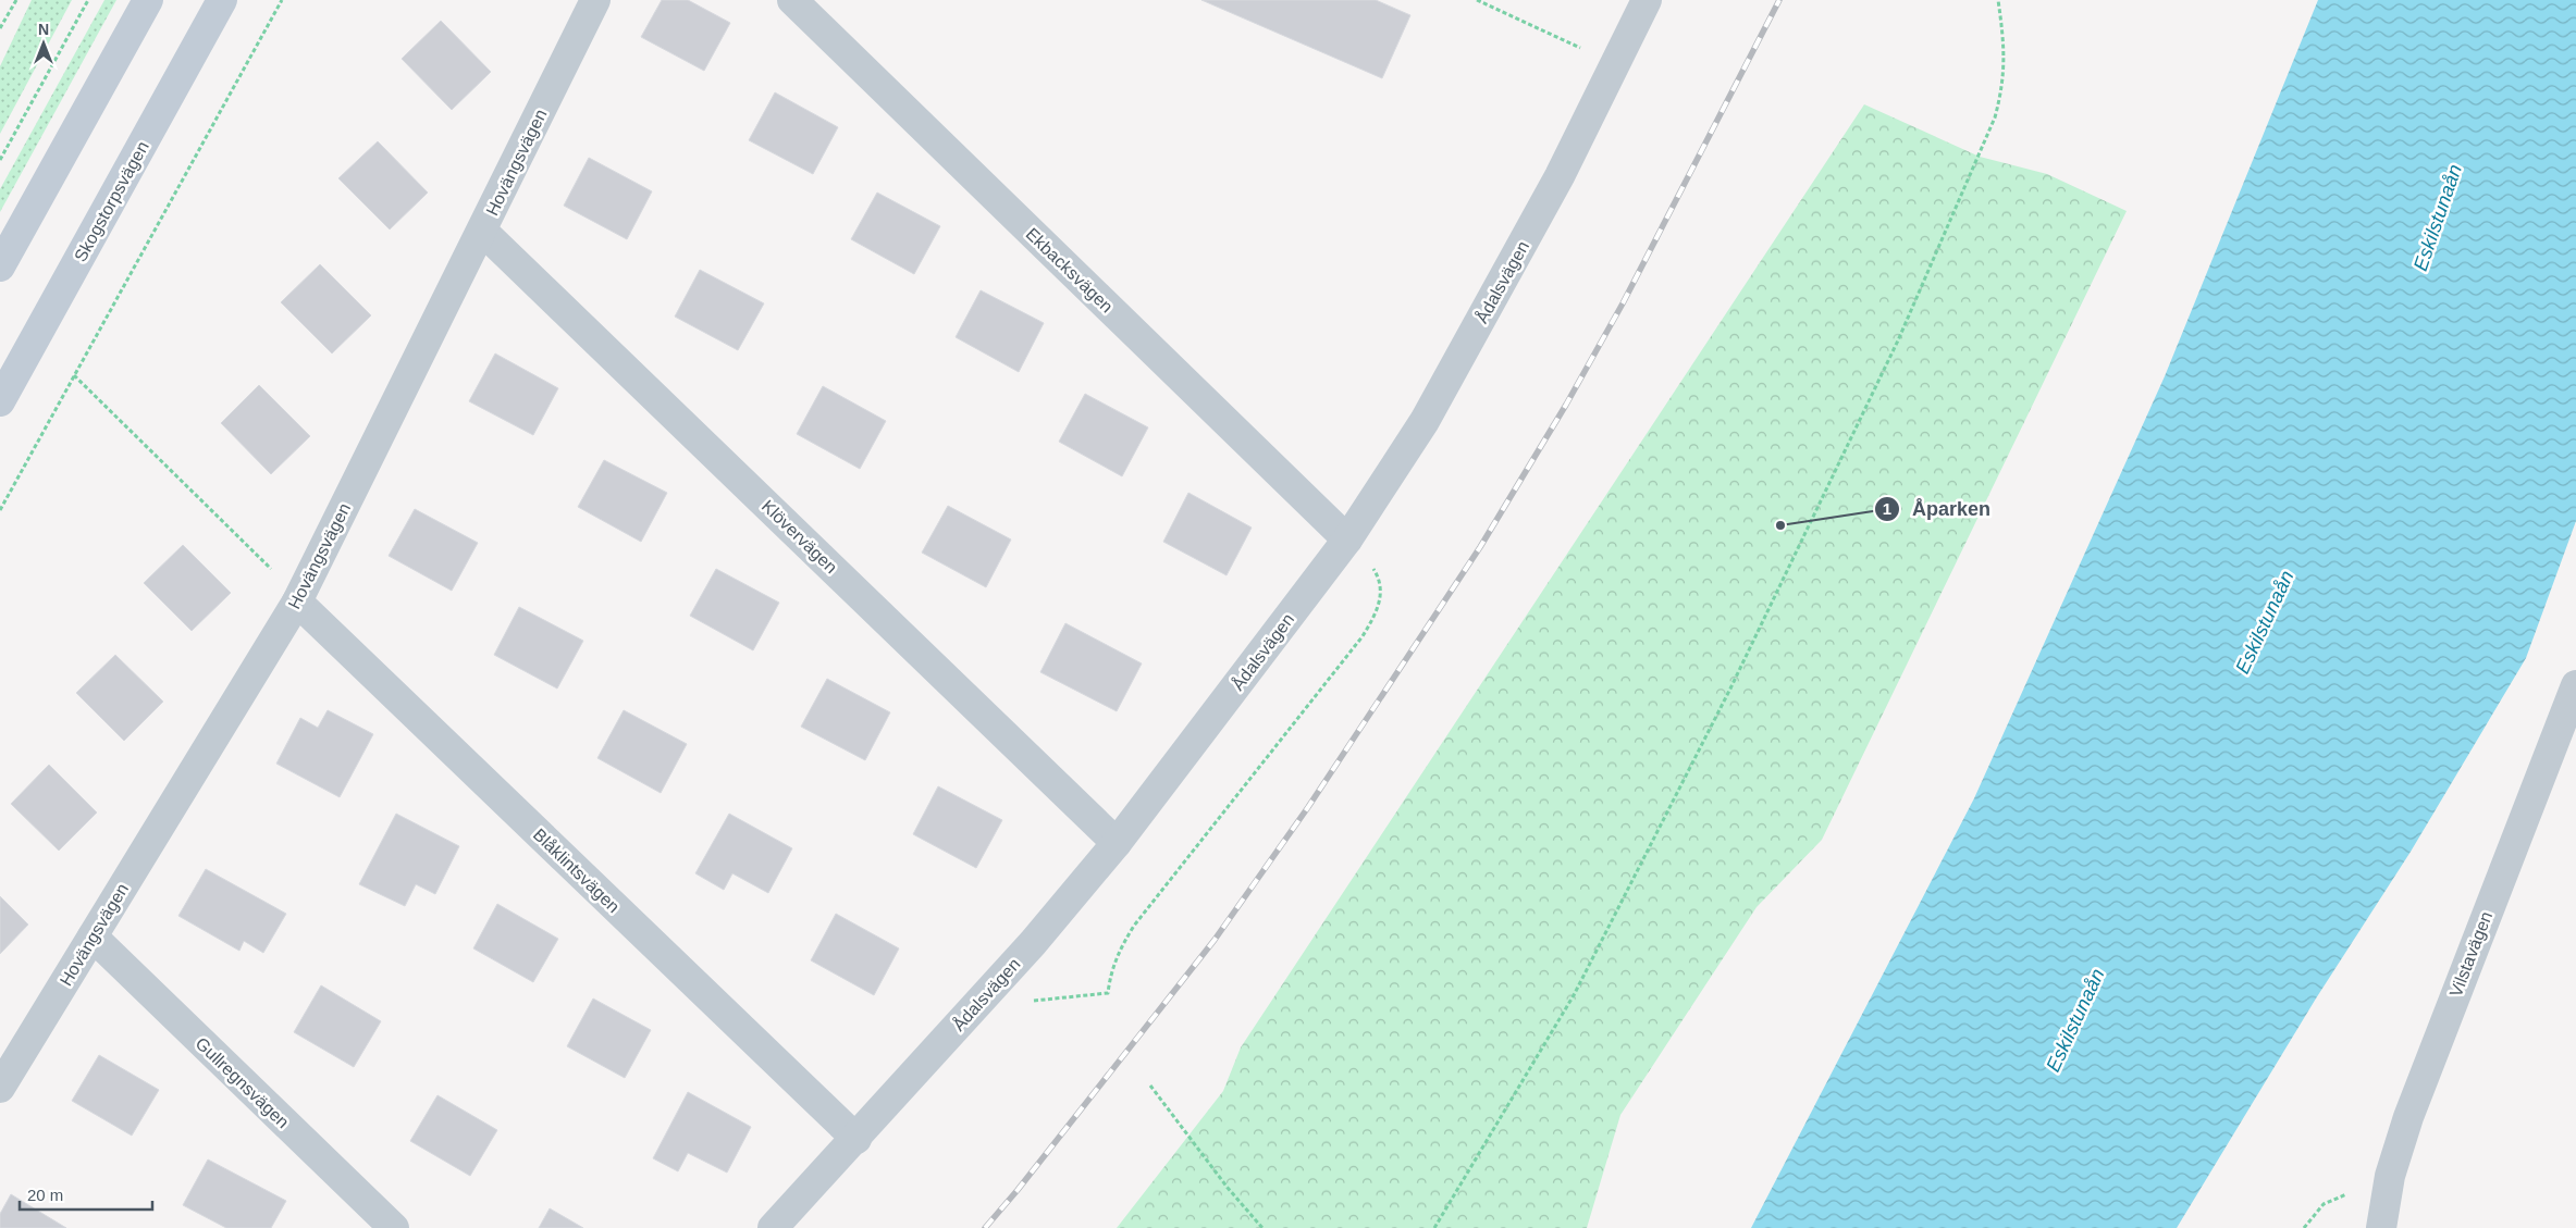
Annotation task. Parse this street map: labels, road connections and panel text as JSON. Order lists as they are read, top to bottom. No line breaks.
{"streets":{"main road":["Skogstorpsvägen"],"street":["Hovängsvägen","Ekbacksvägen","Ådalsvägen","Klövervägen","Blåklintsvägen","Vilstavägen","Gullregnsvägen"]},"crossings":[["Hovängsvägen","Klövervägen"],["Hovängsvägen","Blåklintsvägen"],["Hovängsvägen","Gullregnsvägen"],["Ekbacksvägen","Ådalsvägen"],["Ådalsvägen","Klövervägen"],["Ådalsvägen","Blåklintsvägen"]],"water":["Eskilstunaån"],"places":["Åparken"],"scale_bar":"20 m","north":"top"}
